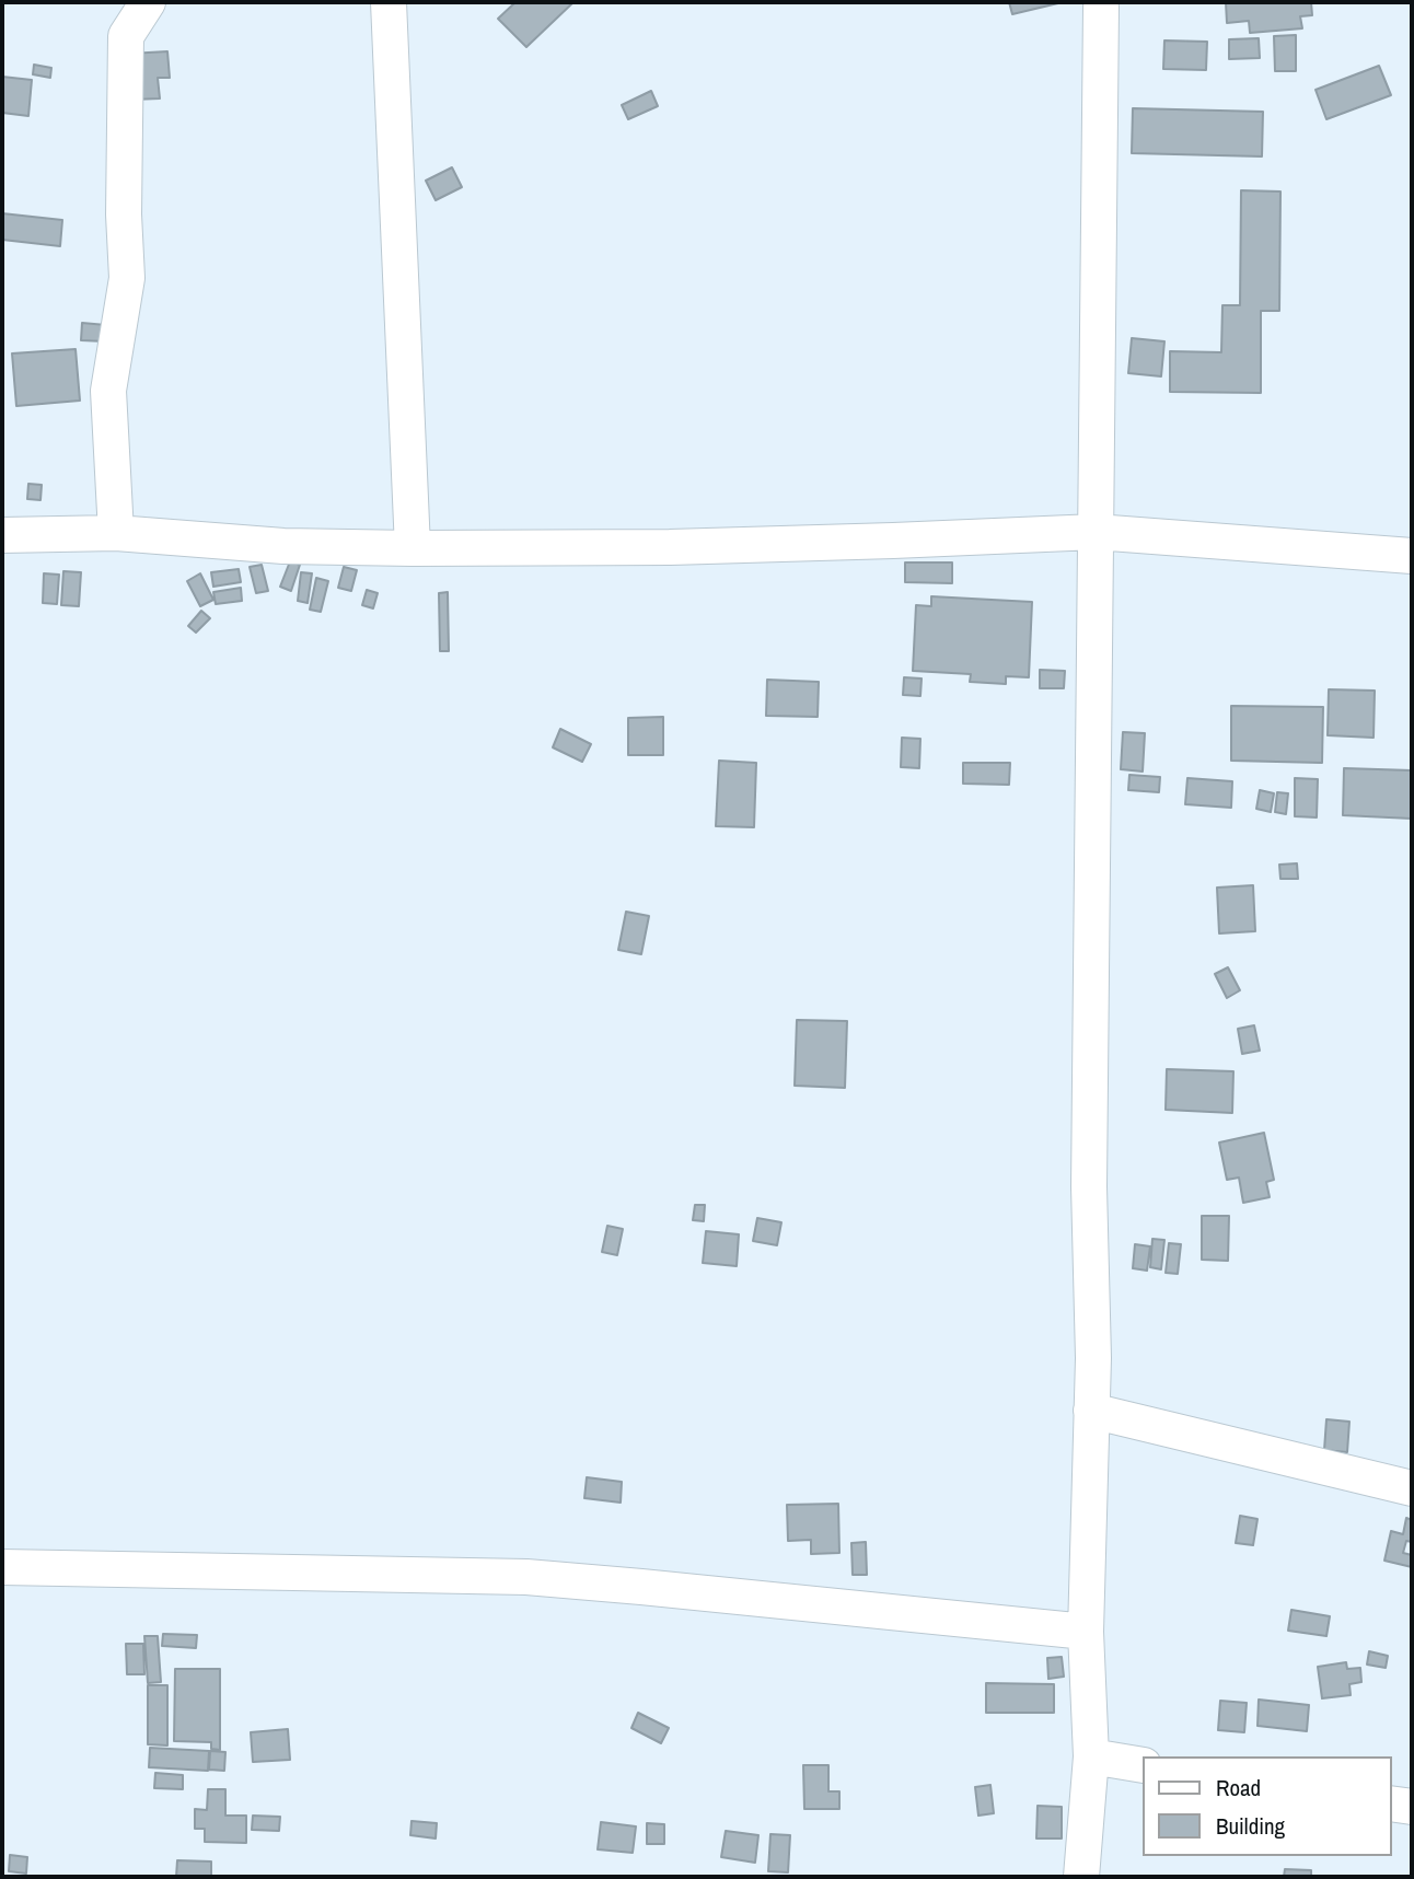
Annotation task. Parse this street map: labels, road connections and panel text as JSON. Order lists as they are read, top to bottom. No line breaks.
{"legend":["Road","Building"]}
